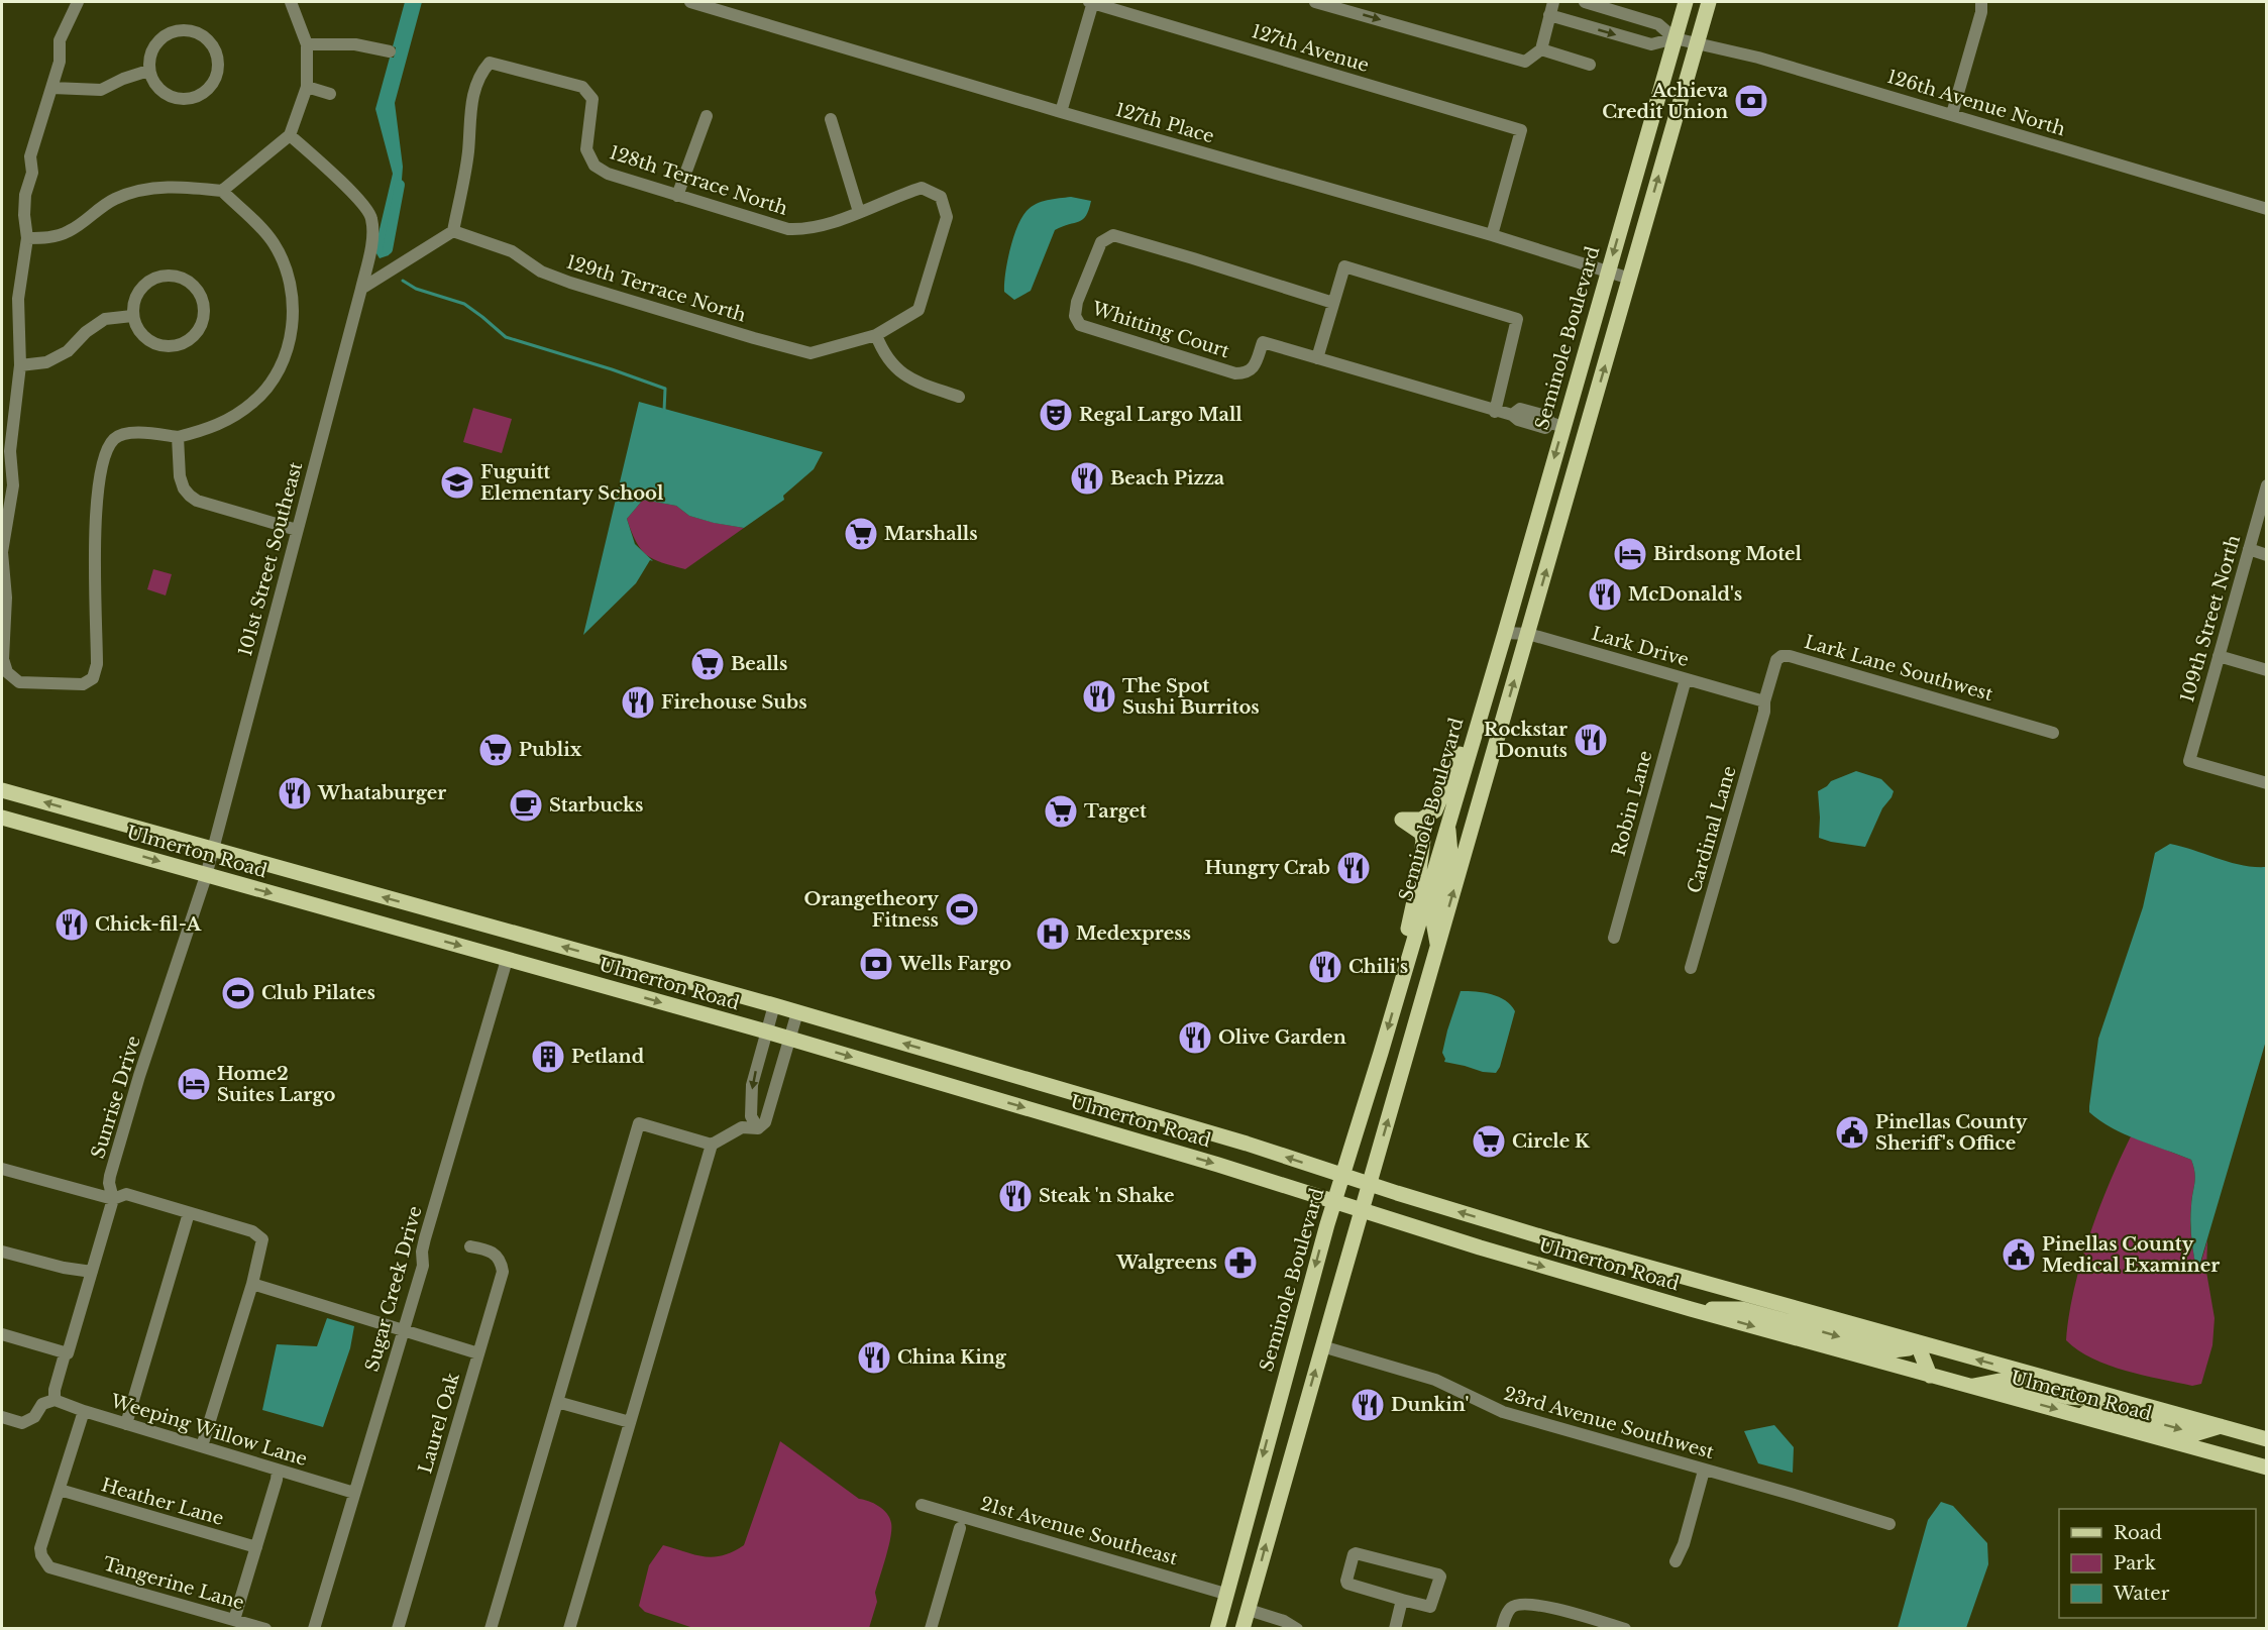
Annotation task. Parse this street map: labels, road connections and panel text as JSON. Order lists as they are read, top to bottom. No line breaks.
{"streets":{"main road":["Seminole Boulevard","Ulmerton Road"],"street":["127th Avenue","126th Avenue North","127th Place","128th Terrace North","129th Terrace North","Whitting Court","101st Street Southeast","109th Street North","Lark Drive","Lark Lane Southwest","Robin Lane","Cardinal Lane","Sunrise Drive","Sugar Creek Drive","Laurel Oak","23rd Avenue Southwest","Weeping Willow Lane","Heather Lane","21st Avenue Southeast","Tangerine Lane"]},"crossings":[["127th Avenue","127th Place"],["126th Avenue North","Seminole Boulevard"],["127th Place","Seminole Boulevard"],["128th Terrace North","129th Terrace North"],["Whitting Court","Seminole Boulevard"],["Seminole Boulevard","Lark Drive"],["Seminole Boulevard","Ulmerton Road"],["Seminole Boulevard","21st Avenue Southeast"],["101st Street Southeast","Ulmerton Road"],["101st Street Southeast","Sunrise Drive"],["Lark Drive","Lark Lane Southwest"],["Lark Drive","Robin Lane"],["Lark Drive","Cardinal Lane"],["Lark Lane Southwest","Cardinal Lane"],["Ulmerton Road","Sunrise Drive"],["Ulmerton Road","Sugar Creek Drive"],["Sunrise Drive","Weeping Willow Lane"],["Sugar Creek Drive","Weeping Willow Lane"],["Heather Lane","Tangerine Lane"]],"places":{"bank":["Achieva Credit Union","Wells Fargo"],"theatre":["Regal Largo Mall"],"restaurant":["Beach Pizza","McDonald's","The Spot Sushi Burritos","Firehouse Subs","Rockstar Donuts","Whataburger","Hungry Crab","Chick-fil-A","Chili's","Olive Garden","Steak 'n Shake","China King","Dunkin'"],"school or university":["Fuguitt Elementary School"],"supermarket":["Marshalls","Bealls","Publix","Target","Circle K"],"hotel":["Birdsong Motel","Home2 Suites Largo"],"cafe":["Starbucks"],"sports":["Orangetheory Fitness","Club Pilates"],"hospital":["Medexpress"],"building":["Petland"],"public building":["Pinellas County Sheriff's Office","Pinellas County Medical Examiner"],"pharmacy":["Walgreens"]},"legend":["Road","Park","Water"]}
